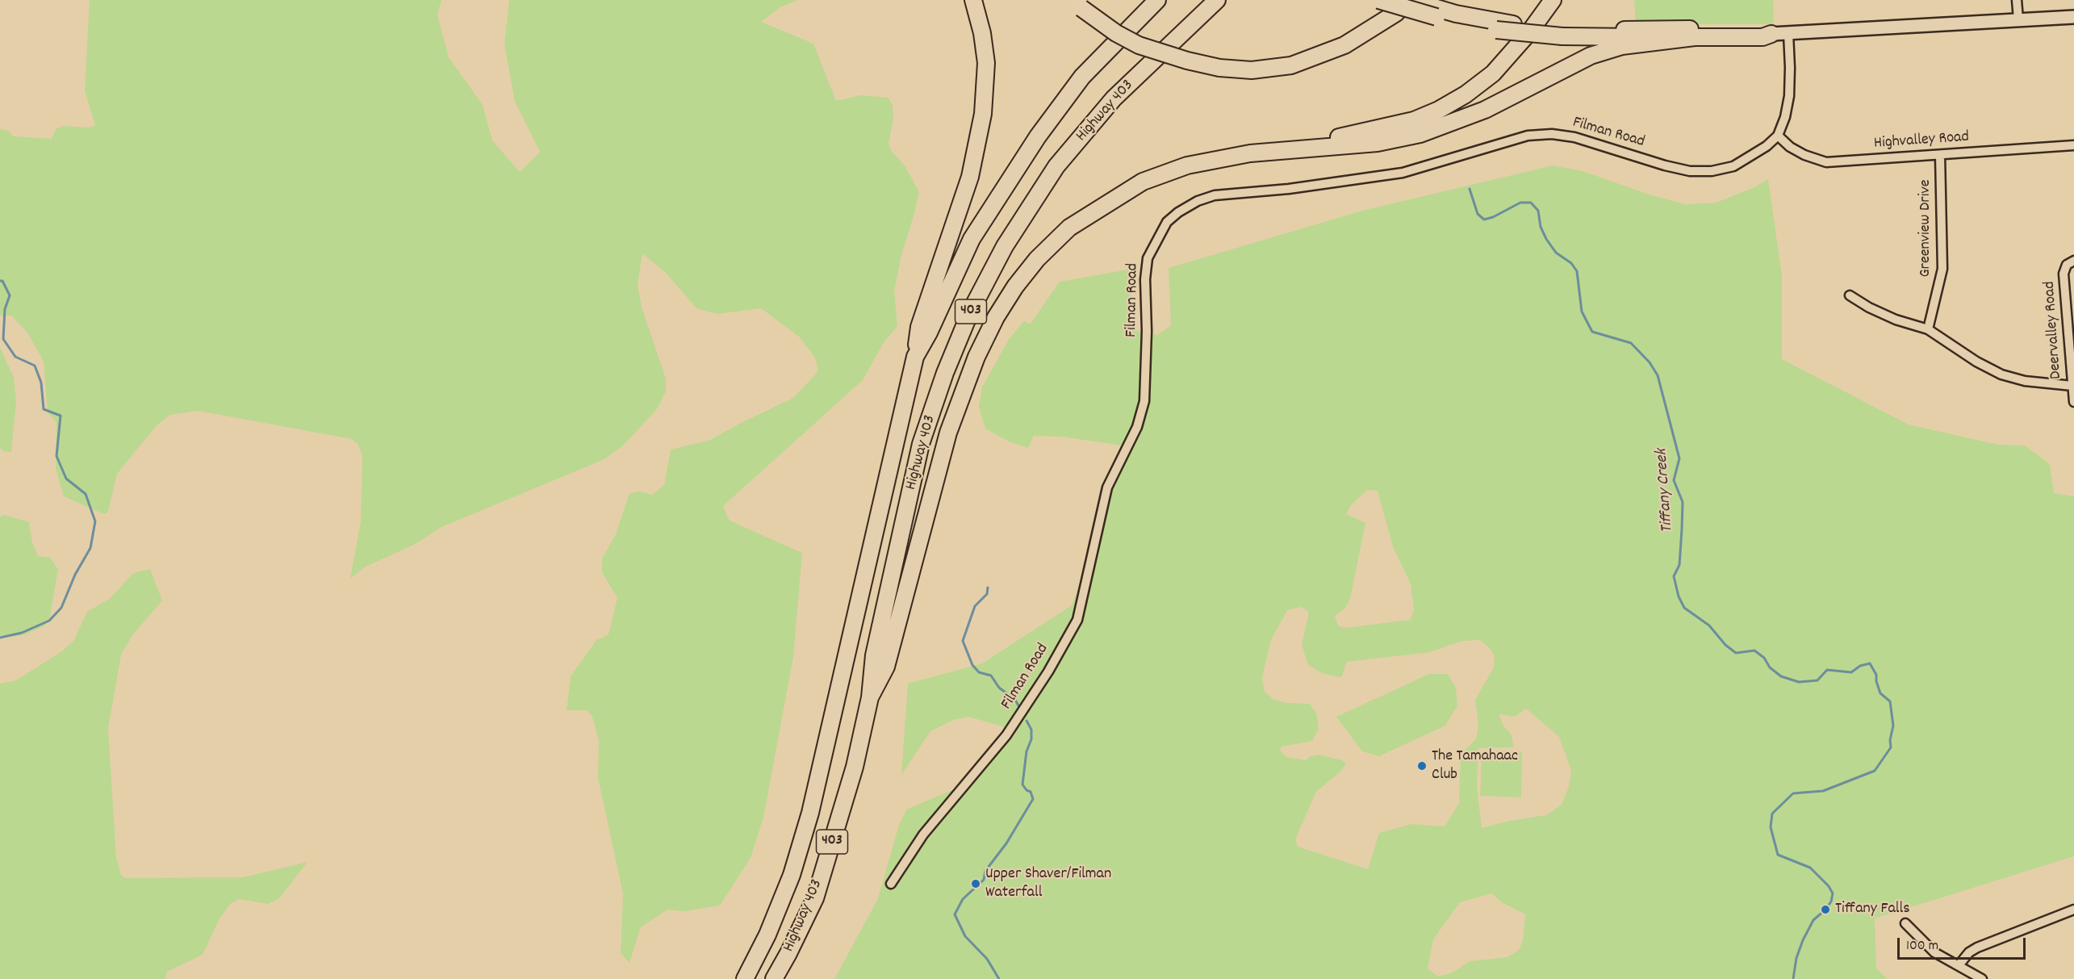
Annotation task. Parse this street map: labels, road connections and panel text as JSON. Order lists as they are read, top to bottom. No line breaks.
{"streets":{"highway":["Highway 403","403"],"street":["Filman Road","Highvalley Road","Greenview Drive","Deervalley Road"]},"crossings":[["Filman Road","Highvalley Road"],["Highvalley Road","Greenview Drive"]],"water":["Tiffany Creek"],"places":["The Tamahaac Club","Upper Shaver/Filman Waterfall","Tiffany Falls"],"scale_bar":"100 m"}
